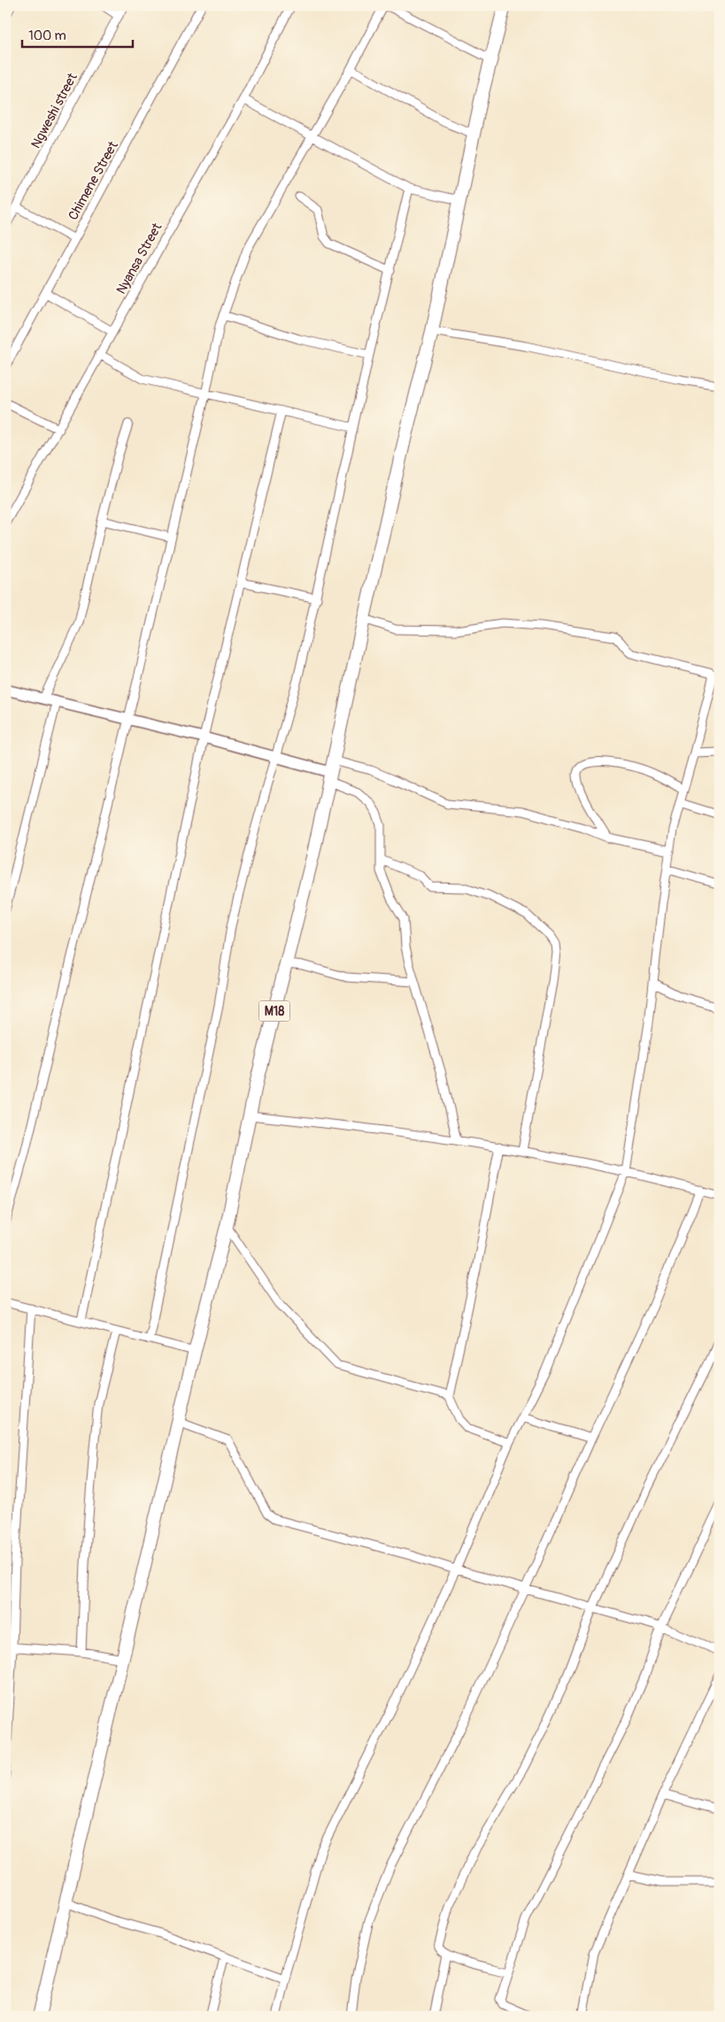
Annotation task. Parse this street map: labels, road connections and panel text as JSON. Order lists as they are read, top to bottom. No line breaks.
{"streets":{"main road":["M18"],"street":["Ngweshi street","Chimene Street","Nyansa Street"]},"scale_bar":"100 m"}
